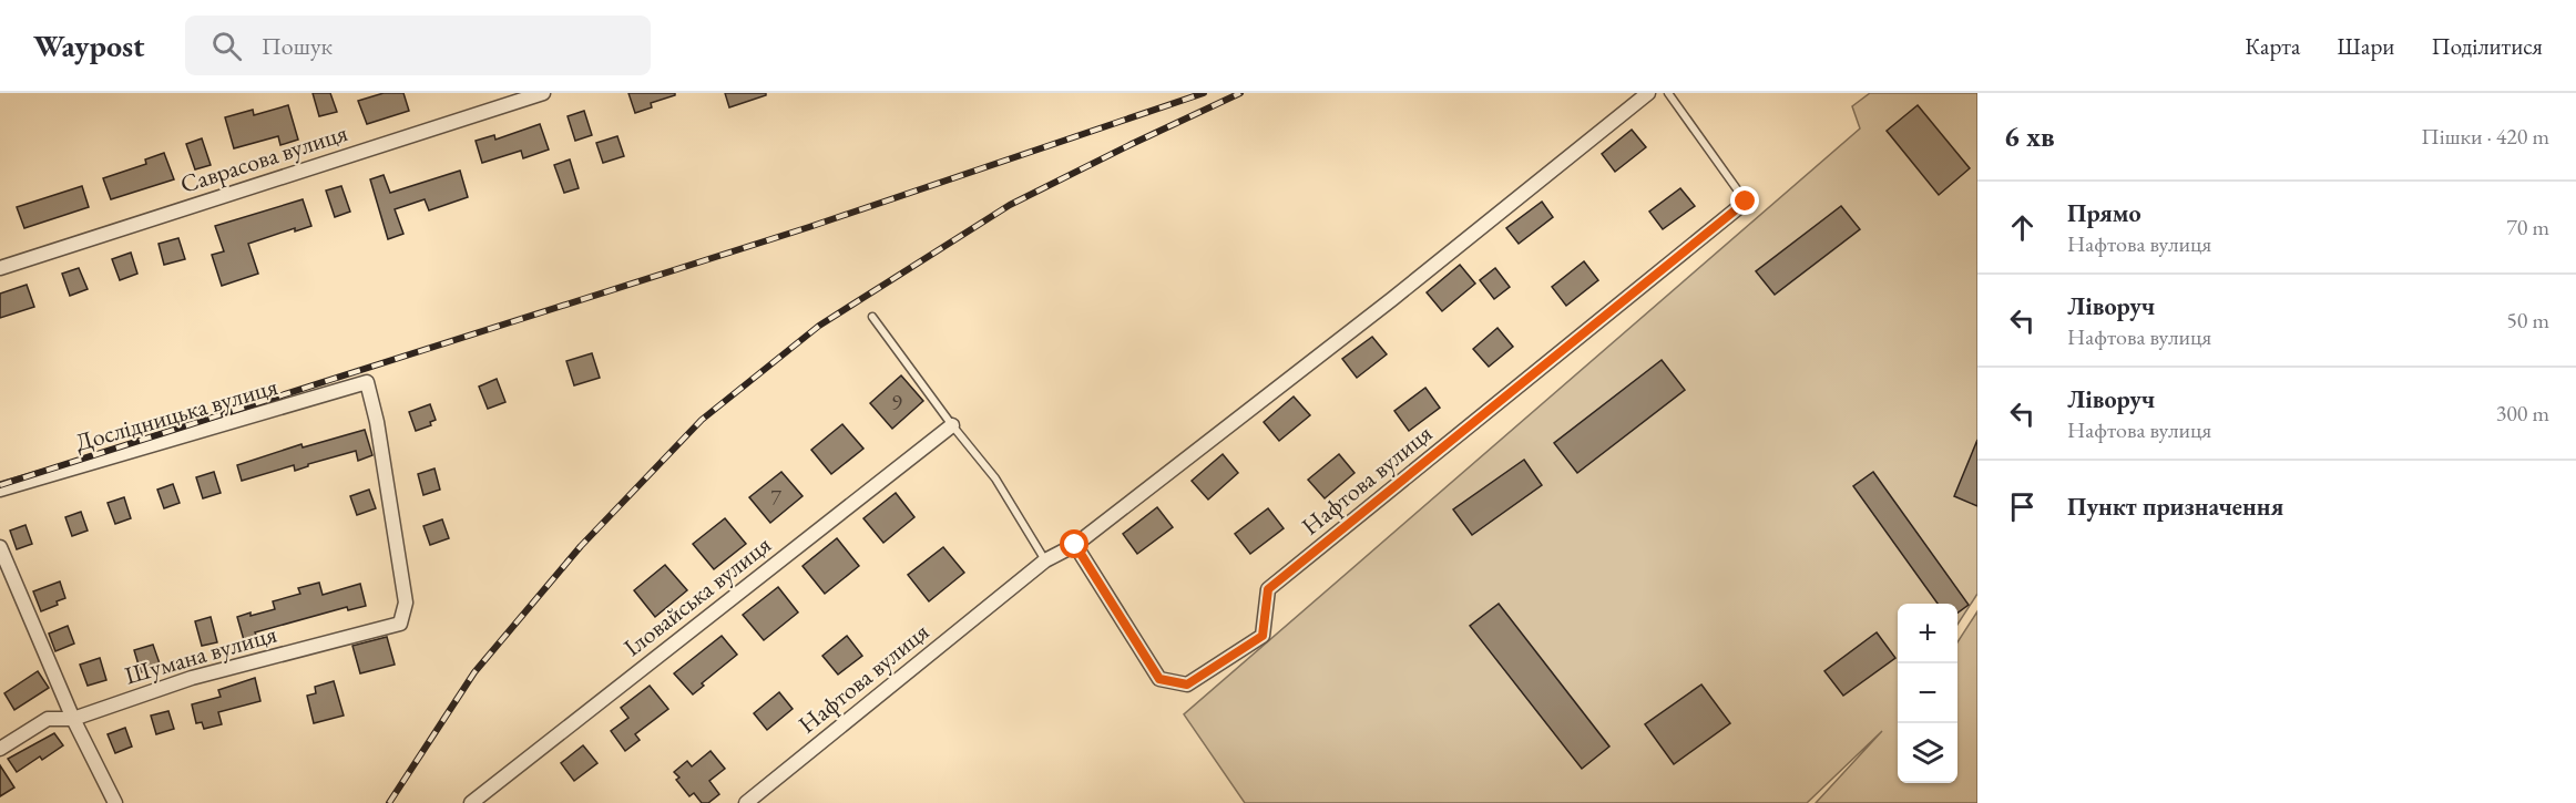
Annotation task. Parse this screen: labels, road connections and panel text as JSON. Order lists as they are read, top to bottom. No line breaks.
{"streets":{"street":["Саврасова вулиця","Дослідницька вулиця","Нафтова вулиця","Іловайська вулиця","Шумана вулиця"]},"crossings":[["Дослідницька вулиця","Шумана вулиця"]],"house_numbers":["9","7"],"page":{"header":"Waypost","search":"Пошук","nav":["Карта","Шари","Поділитися"],"heading":["6 хв","Пішки · 420 m"],"list":[["Прямо","Нафтова вулиця","70 m"],["Ліворуч","Нафтова вулиця","50 m"],["Ліворуч","Нафтова вулиця","300 m"],"Пункт призначення"],"map_buttons":["+","−"]}}
